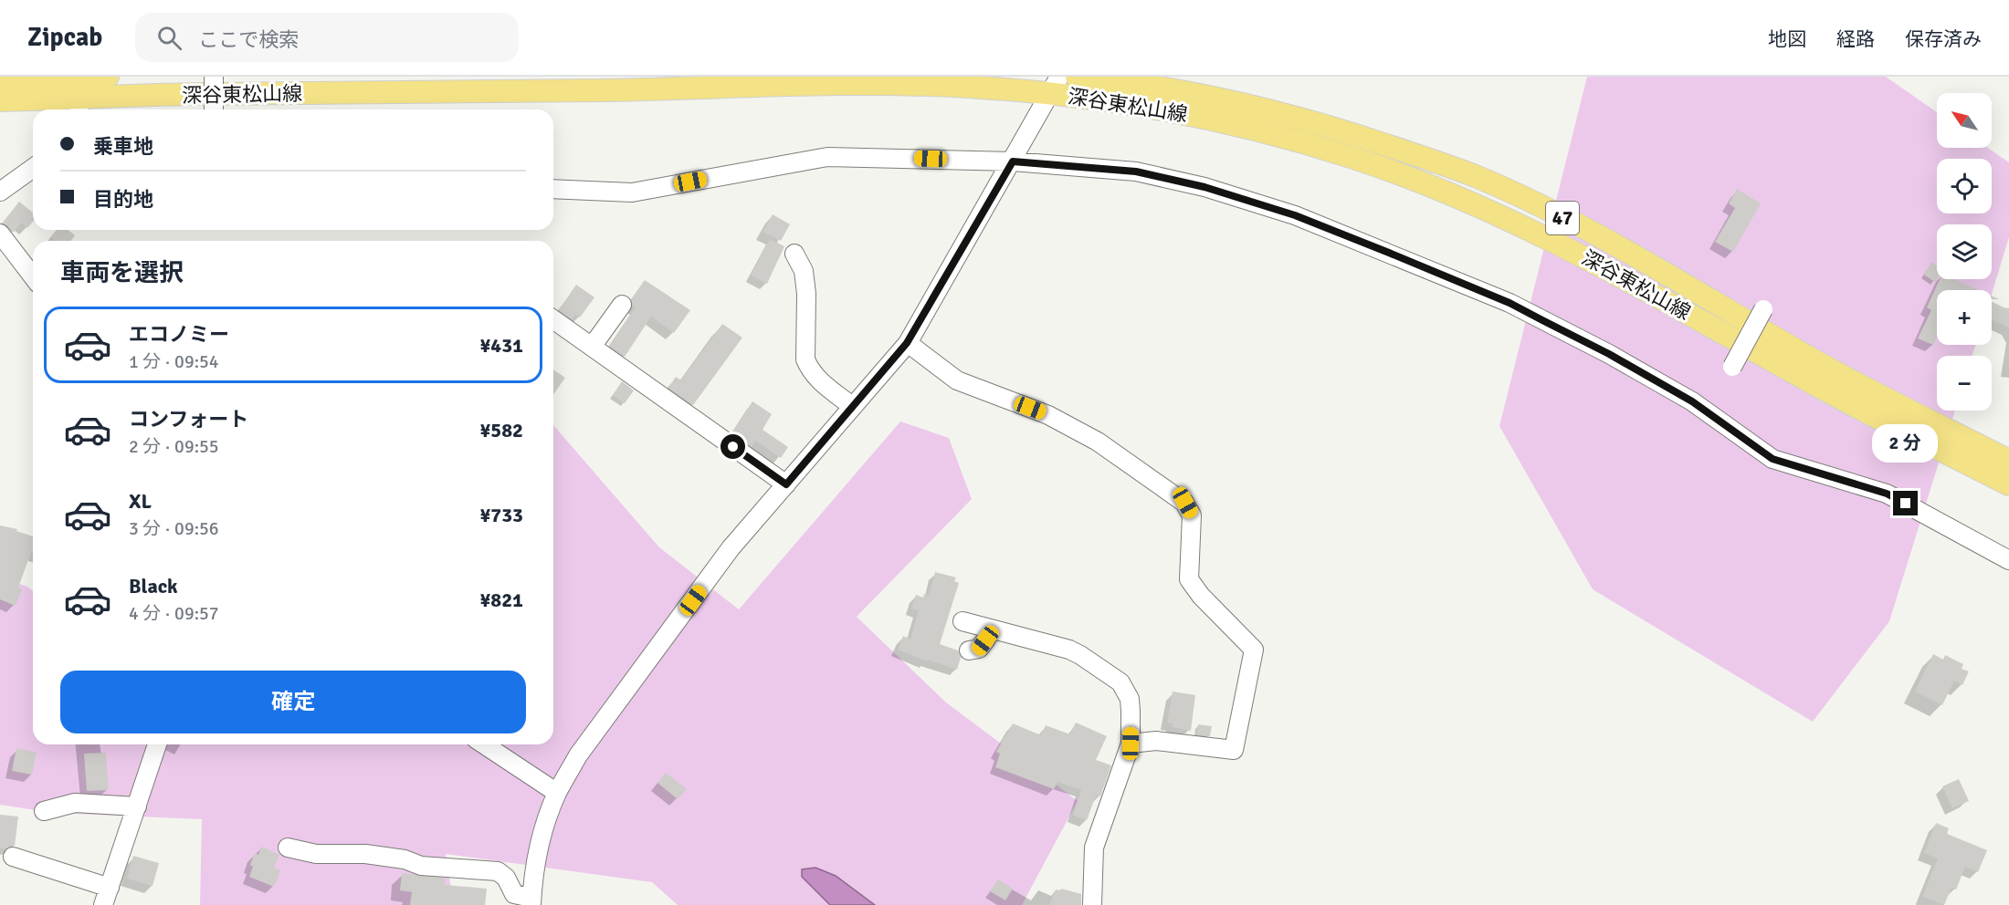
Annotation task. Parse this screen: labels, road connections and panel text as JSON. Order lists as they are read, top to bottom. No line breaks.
{"streets":{"main road":["深谷東松山線","47"]},"north":"top left","page":{"header":"Zipcab","search":"ここで検索","nav":["地図","経路","保存済み"],"map_buttons":["+","−"],"banner":["乗車地","目的地"],"heading":"車両を選択","list":[{"name":"エコノミー","note":"1 分 · 09:54","value":"¥431"},{"name":"コンフォート","note":"2 分 · 09:55","value":"¥582"},{"name":"XL","note":"3 分 · 09:56","value":"¥733"},{"name":"Black","note":"4 分 · 09:57","value":"¥821"}],"bubble":"2 分","buttons":"確定"}}
